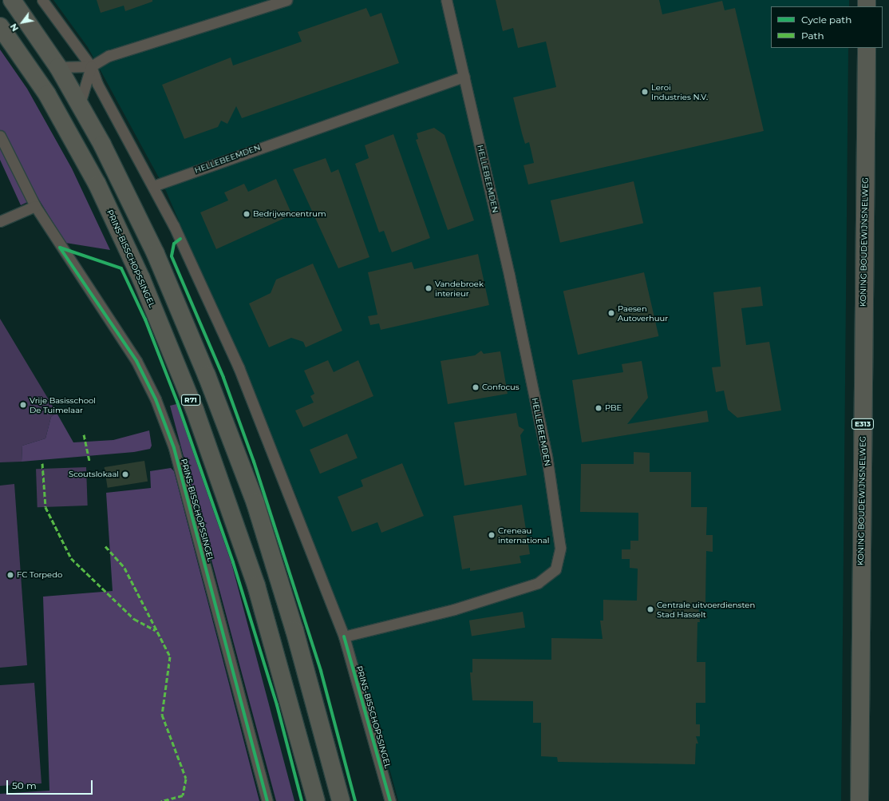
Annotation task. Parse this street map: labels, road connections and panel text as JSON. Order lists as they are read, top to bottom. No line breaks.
{"streets":{"highway":["KONING BOUDEWIJNSNELWEG","PRINS-BISSCHOPSSINGEL","R71","E313"],"street":["HELLEBEEMDEN"]},"crossings":[["HELLEBEEMDEN","PRINS-BISSCHOPSSINGEL"]],"places":["Leroi Industries N.V.","Bedrijvencentrum","Vandebroek interieur","Paesen Autoverhuur","Confocus","Vrije Basisschool De Tuimelaar","PBE","Scoutslokaal","Creneau international","FC Torpedo","Centrale uitvoerdiensten Stad Hasselt"],"legend":["Cycle path","Path"],"scale_bar":"50 m","north":"bottom left"}
